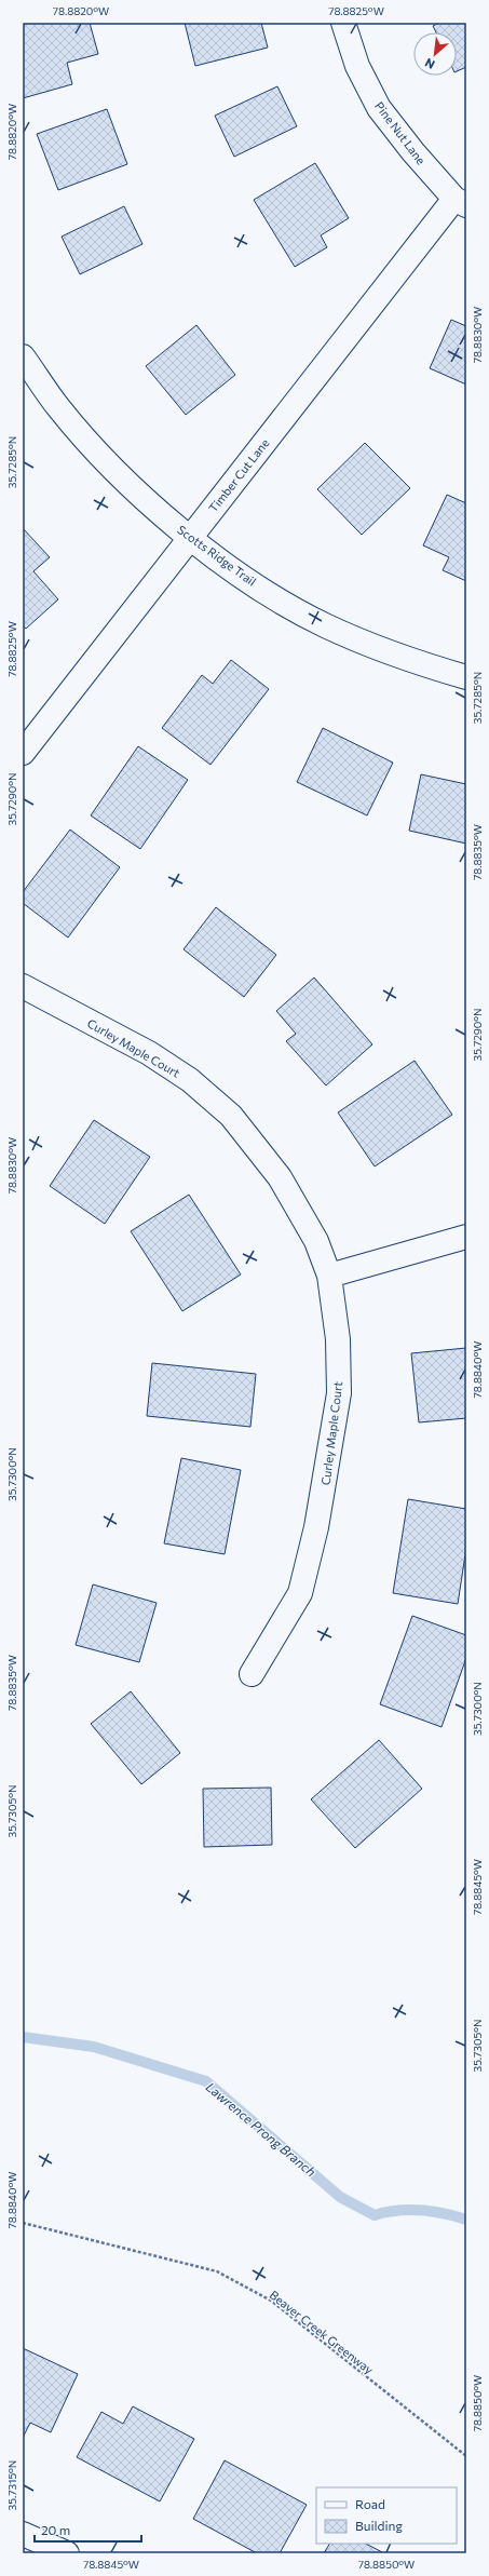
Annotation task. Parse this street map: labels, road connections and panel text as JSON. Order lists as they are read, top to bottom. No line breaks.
{"streets":{"street":["Pine Nut Lane","Timber Cut Lane","Scotts Ridge Trail","Curley Maple Court"],"path":["Beaver Creek Greenway"]},"crossings":[["Pine Nut Lane","Timber Cut Lane"],["Timber Cut Lane","Scotts Ridge Trail"]],"water":["Lawrence Prong Branch"],"legend":["Road","Building"],"scale_bar":"20 m","north":"bottom left","coordinates":["78.8820°W","78.8825°W","78.8830°W","35.7285°N","35.7290°N","78.8835°W","78.8840°W","35.7300°N","35.7305°N","78.8845°W","78.8850°W","35.7315°N"]}
